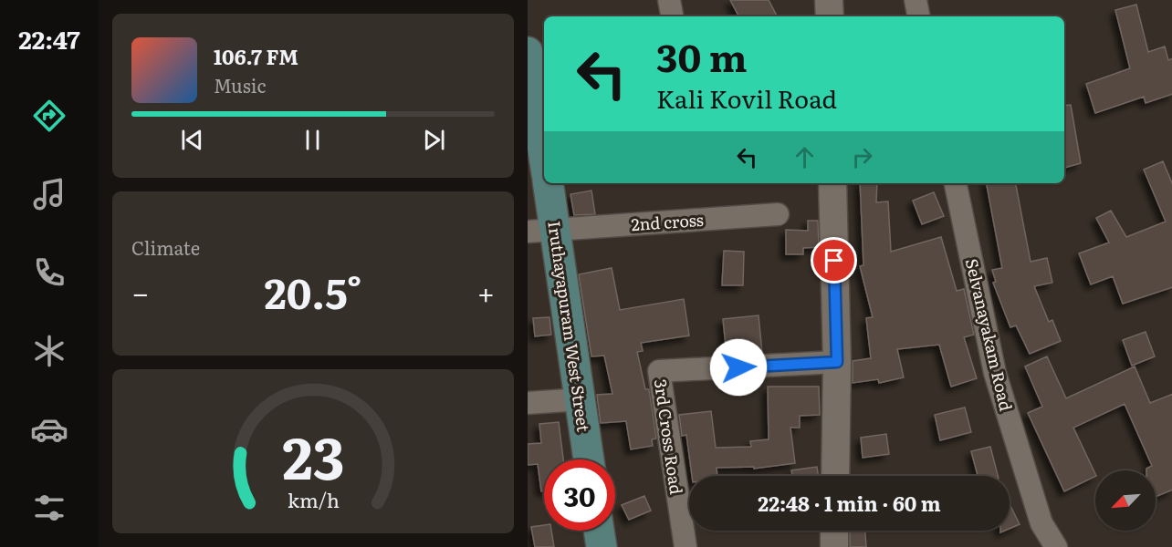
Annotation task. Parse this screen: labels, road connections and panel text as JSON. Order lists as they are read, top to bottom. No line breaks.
{"streets":{"main road":["Iruthayapuram West Street"],"street":["2nd cross","Selvanayakam Road","3rd Cross Road"]},"crossings":[["2nd cross","Iruthayapuram West Street"]],"north":"bottom left","page":{"tabs":"22:47","turn":["30 m","Kali Kovil Road"],"song":["106.7 FM","Music"],"tile":"Climate","heat":["−","20.5°","+"],"limit":"30","trip":"22:48 · 1 min · 60 m","gauge":["23","km/h"]}}
